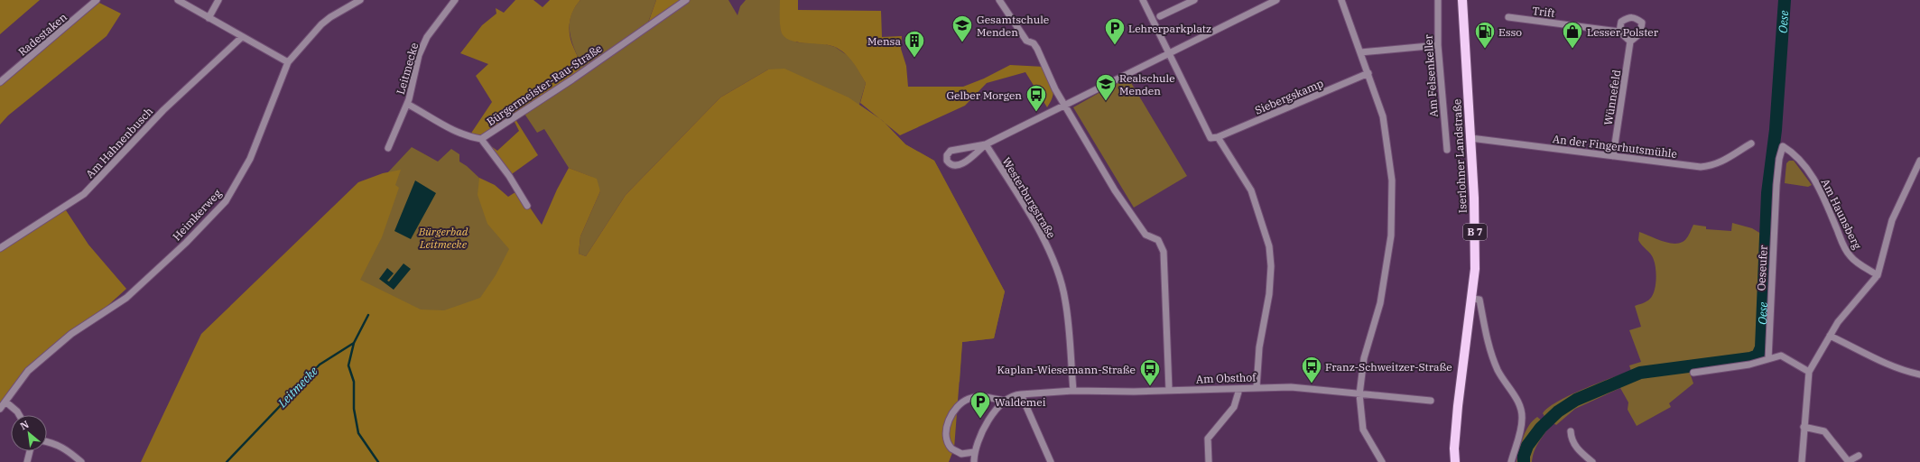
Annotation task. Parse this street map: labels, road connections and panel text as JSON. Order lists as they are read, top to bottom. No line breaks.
{"streets":{"main road":["Iserlohner Landstraße","B 7"],"street":["Trift","Radestaken","Leitmecke","Am Felsenkeller","Bürgermeister-Rau-Straße","Siebergskamp","Wünnefeld","Am Hahnenbusch","An der Fingerhutsmühle","Westerburgstraße","Am Haunsberg","Heimkerweg","Oeseufer","Am Obsthof"]},"crossings":[["Trift","Wünnefeld"],["Leitmecke","Bürgermeister-Rau-Straße"],["Wünnefeld","An der Fingerhutsmühle"],["An der Fingerhutsmühle","Iserlohner Landstraße"],["Westerburgstraße","Am Obsthof"],["Am Haunsberg","Oeseufer"]],"water":["Oese","Leitmecke"],"parks":["Bürgerbad Leitmecke"],"places":{"school or university":["Gesamtschule Menden","Realschule Menden"],"parking":["Lehrerparkplatz","Waldemei"],"fuel station":["Esso"],"shop":["Lesser Polster"],"building":["Mensa"],"bus stop":["Gelber Morgen","Franz-Schweitzer-Straße","Kaplan-Wiesemann-Straße"]},"north":"top left"}
